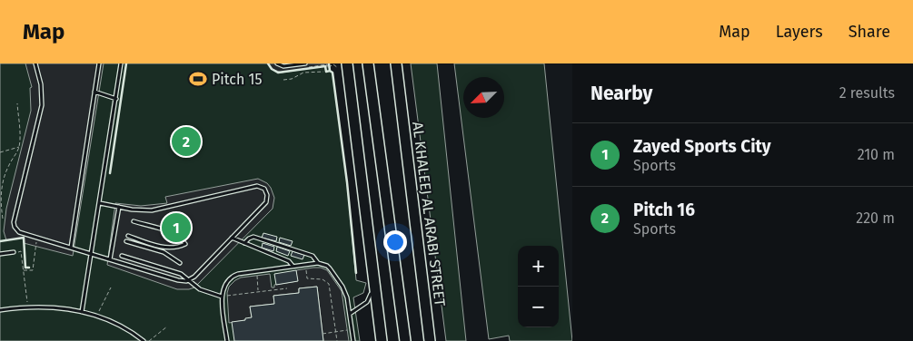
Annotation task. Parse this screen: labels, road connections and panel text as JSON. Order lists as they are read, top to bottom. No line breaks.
{"streets":{"main road":["AL KHALEEJ AL ARABI STREET"]},"places":{"sports":["Pitch 15"]},"north":"bottom left","page":{"header":"Map","nav":["Map","Layers","Share"],"heading":["Nearby","2 results"],"list":[{"mark":"1","name":"Zayed Sports City","note":"Sports","value":"210 m"},{"mark":"2","name":"Pitch 16","note":"Sports","value":"220 m"}],"pins":["2","1"],"map_buttons":["+","−"]}}
